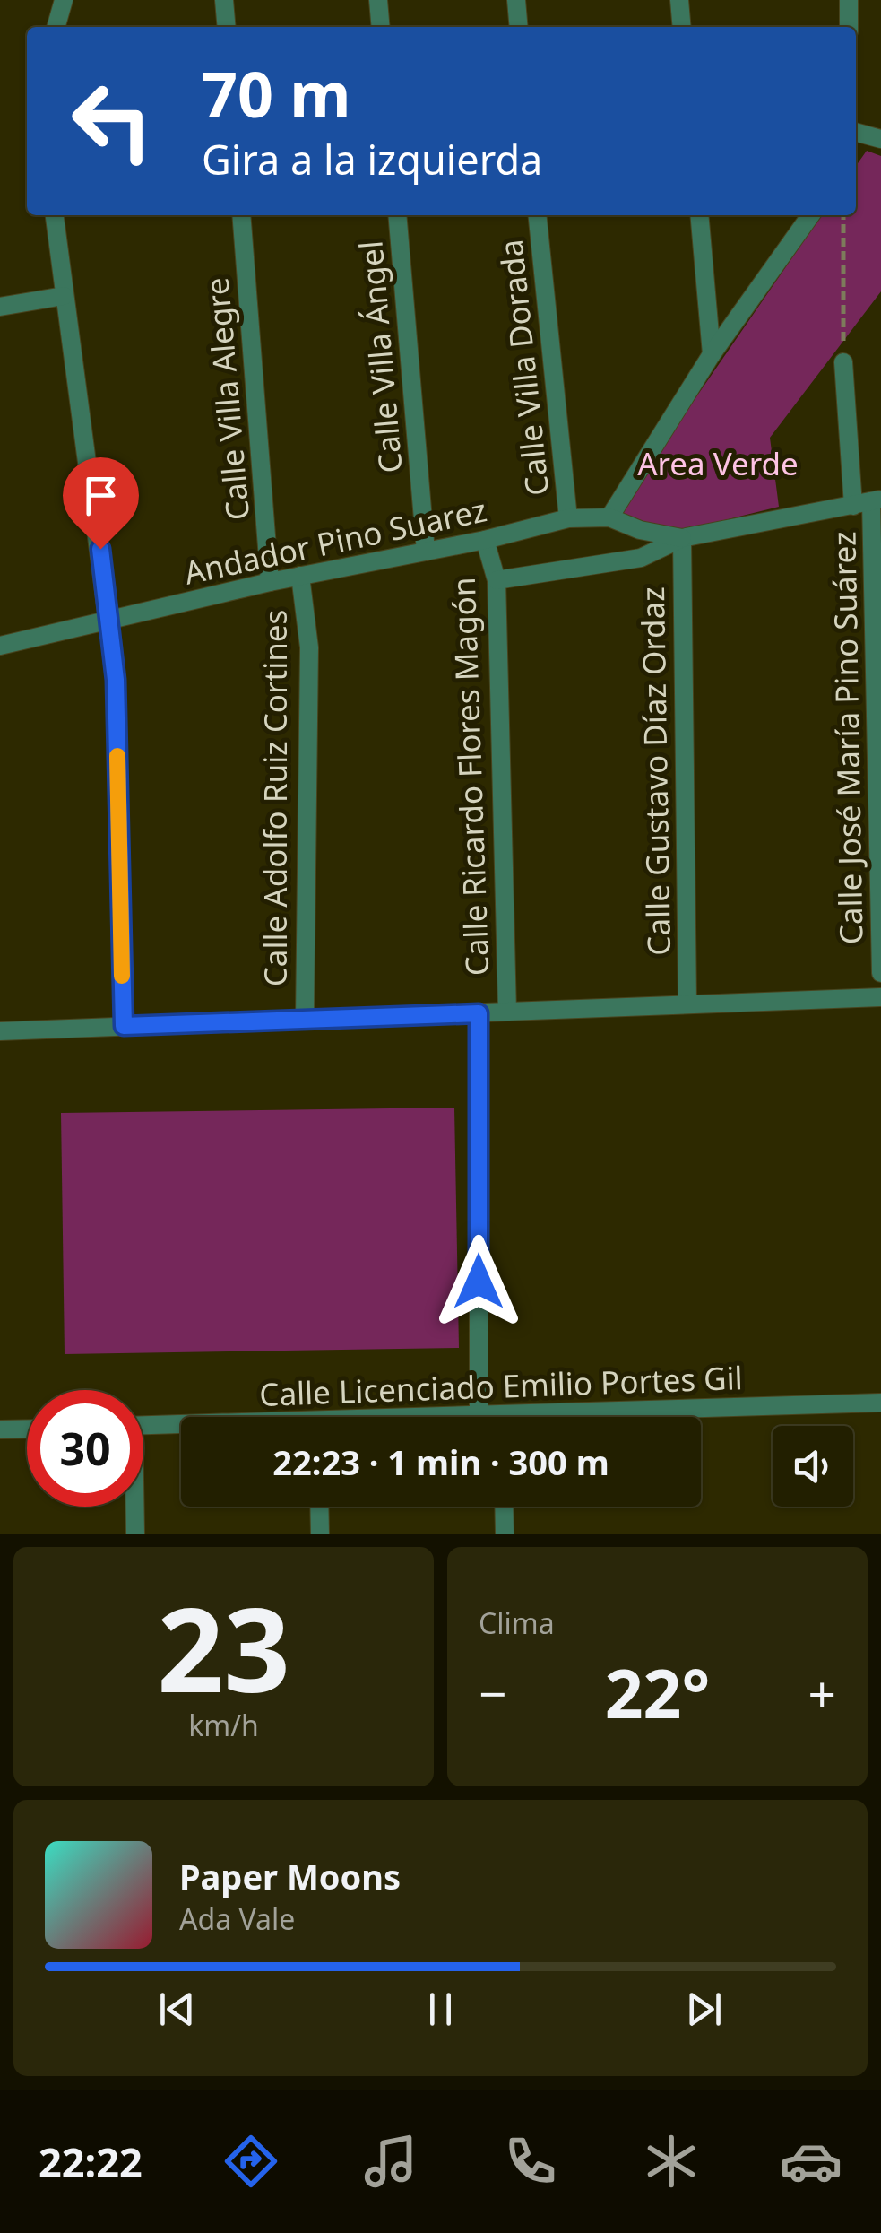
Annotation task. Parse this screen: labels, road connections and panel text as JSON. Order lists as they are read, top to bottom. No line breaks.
{"streets":{"street":["Calle Villa Ángel","Calle Villa Dorada","Calle Villa Alegre","Andador Pino Suarez","Calle José María Pino Suárez","Calle Gustavo Díaz Ordaz","Calle Ricardo Flores Magón","Calle Adolfo Ruiz Cortines","Calle Licenciado Emilio Portes Gil"]},"crossings":[["Calle Villa Ángel","Andador Pino Suarez"],["Calle Villa Dorada","Andador Pino Suarez"],["Calle Villa Alegre","Andador Pino Suarez"],["Andador Pino Suarez","Calle Gustavo Díaz Ordaz"],["Andador Pino Suarez","Calle Ricardo Flores Magón"],["Andador Pino Suarez","Calle Adolfo Ruiz Cortines"],["Calle Ricardo Flores Magón","Calle Licenciado Emilio Portes Gil"]],"parks":["Area Verde"],"page":{"turn":["70 m","Gira a la izquierda"],"limit":"30","trip":"22:23 · 1 min · 300 m","tile":[["23","km/h"],"Clima"],"heat":["−","22°","+"],"song":["Paper Moons","Ada Vale"],"tabs":"22:22"}}
